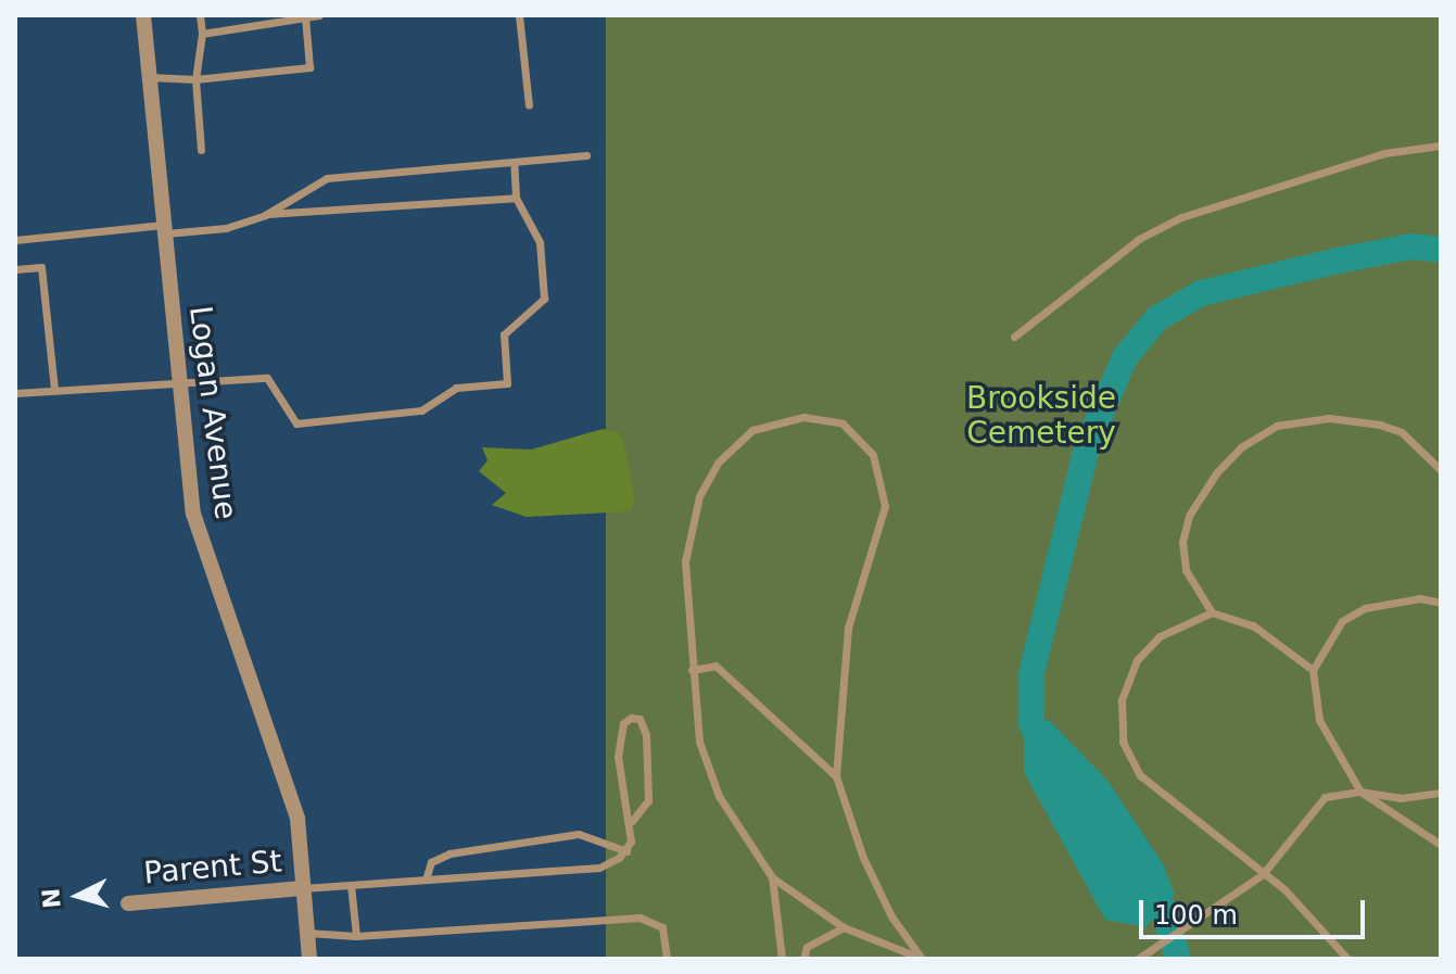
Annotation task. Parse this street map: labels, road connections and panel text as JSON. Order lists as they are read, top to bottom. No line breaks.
{"streets":{"street":["Logan Avenue","Parent St"]},"crossings":[["Logan Avenue","Parent St"]],"parks":["Brookside Cemetery"],"scale_bar":"100 m","north":"left"}
